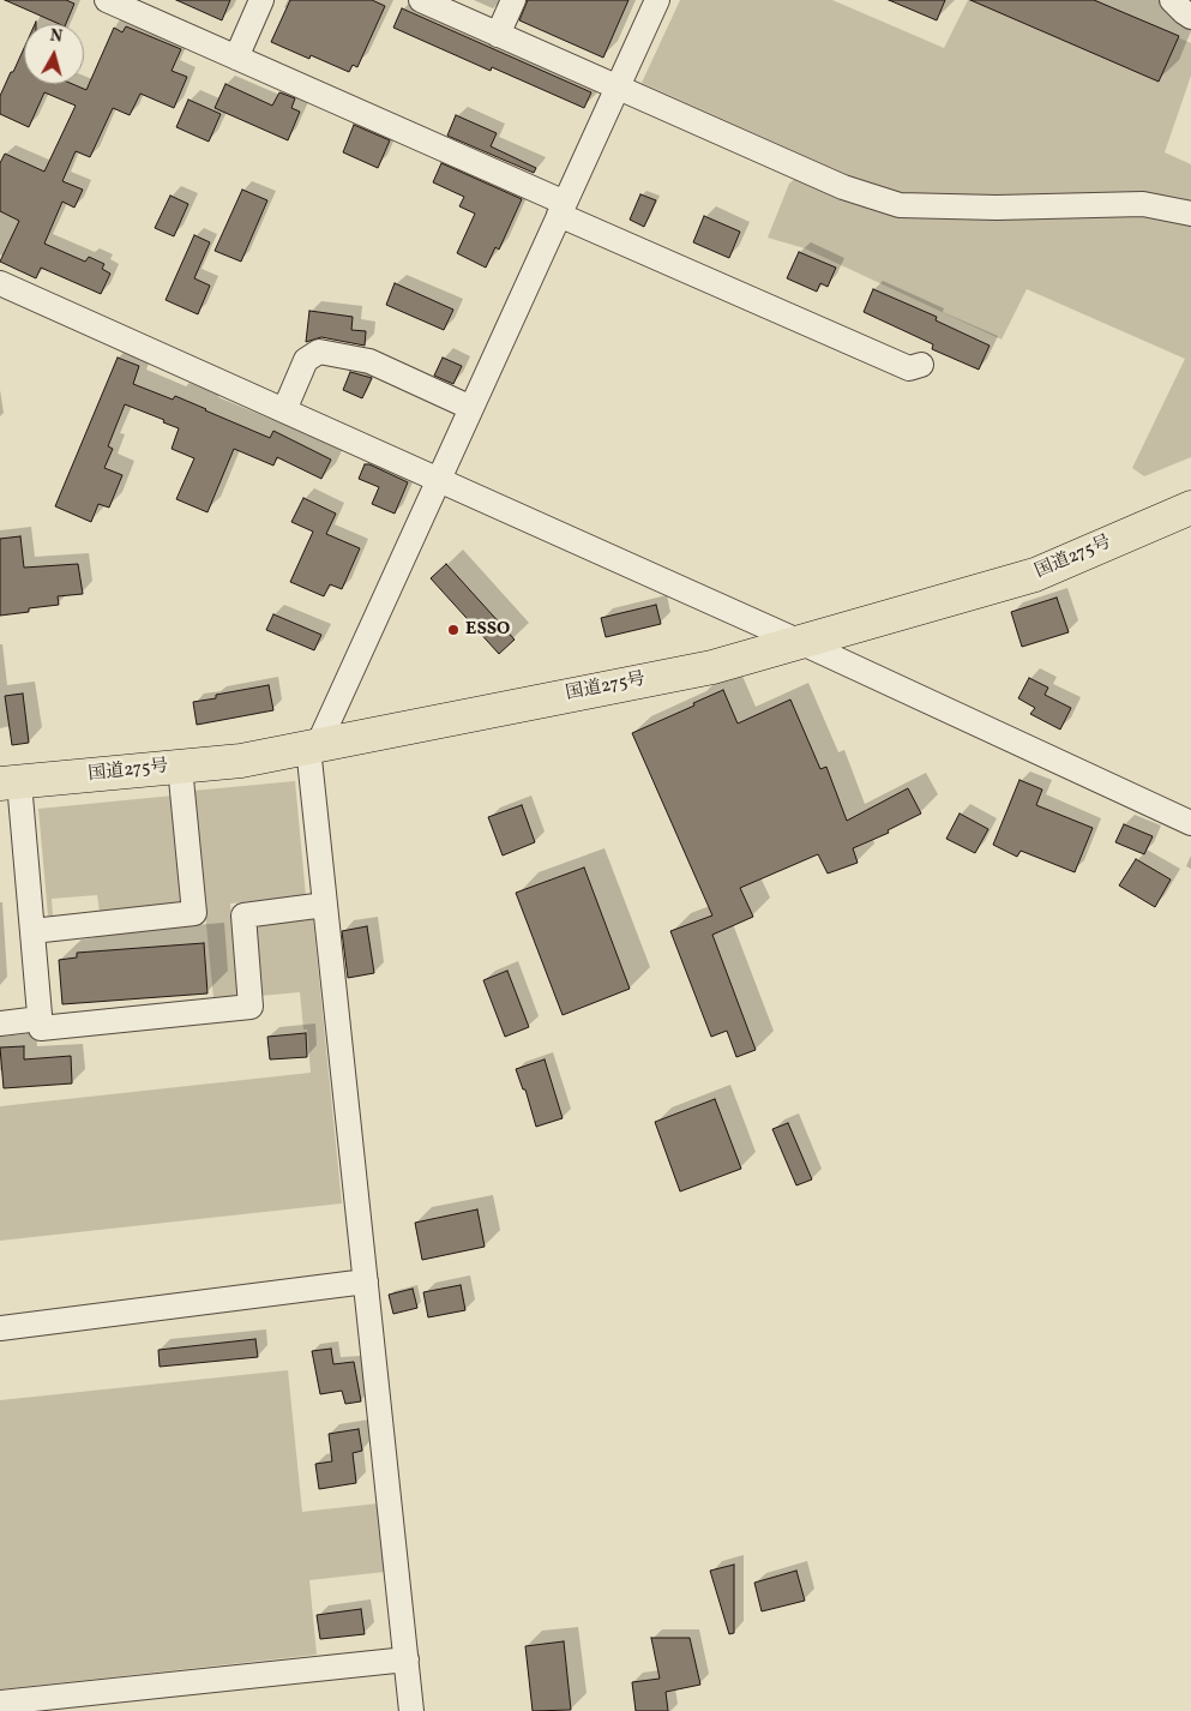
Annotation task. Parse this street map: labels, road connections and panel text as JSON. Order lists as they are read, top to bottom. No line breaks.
{"streets":{"highway":["国道275号"]},"places":["ESSO"],"north":"top"}
